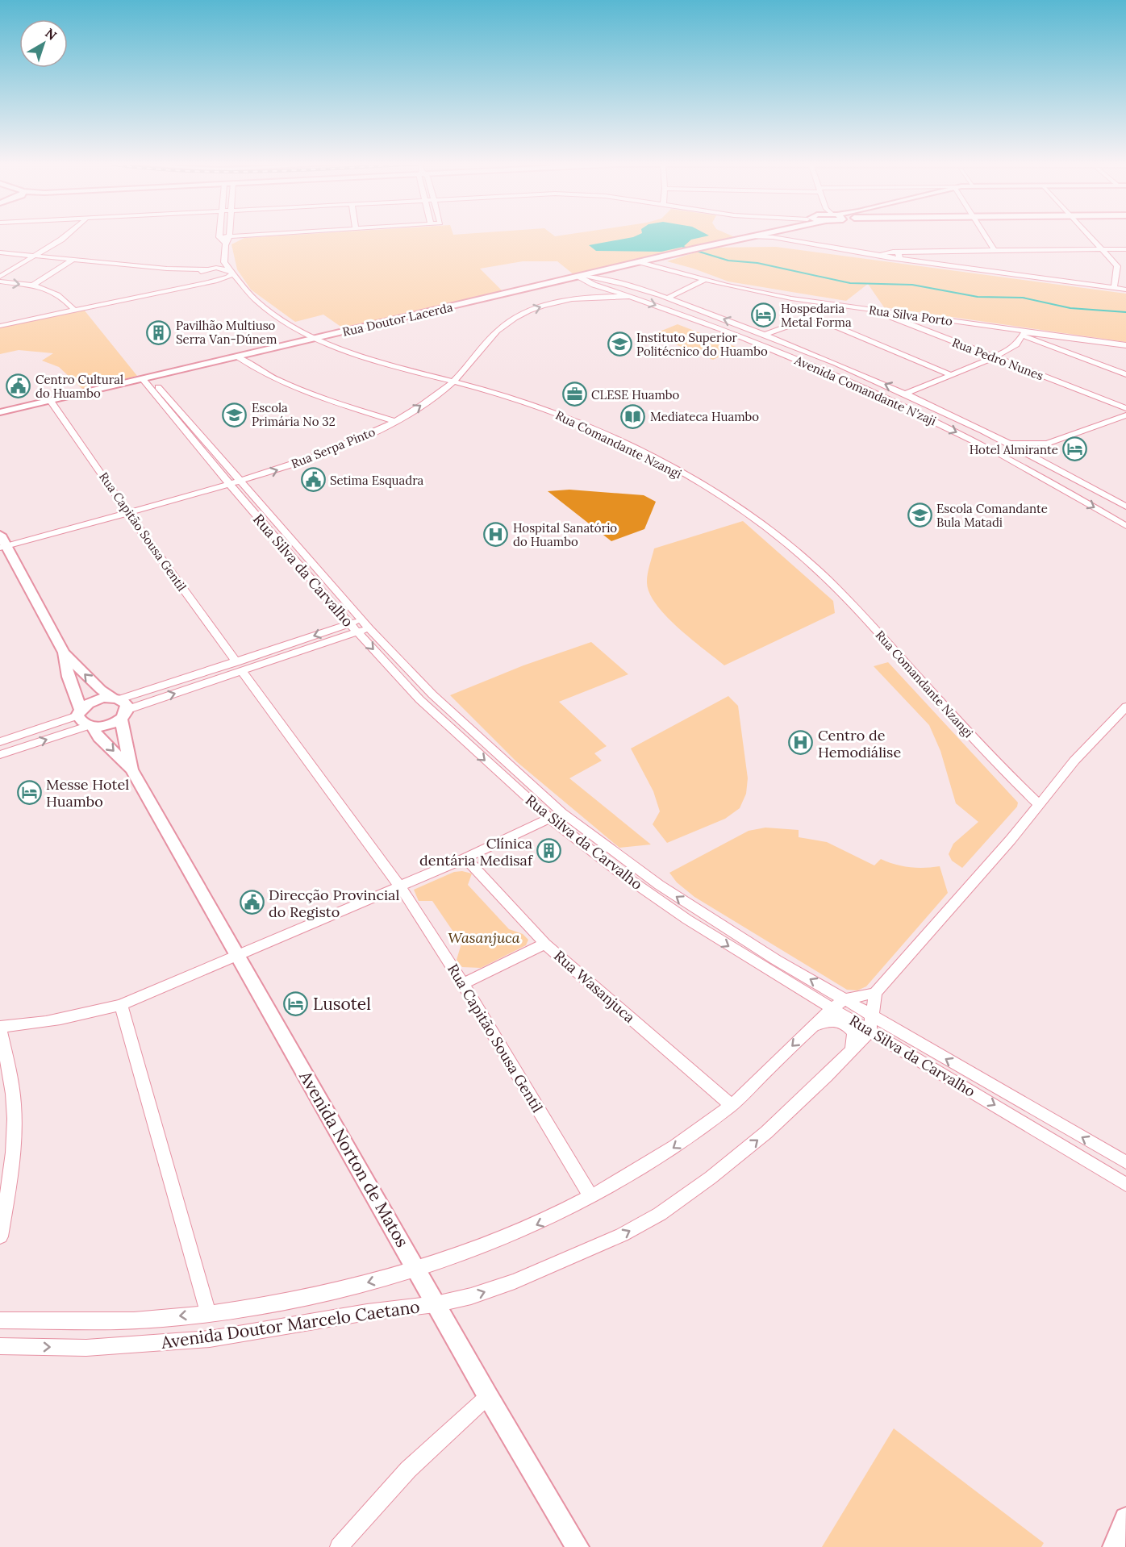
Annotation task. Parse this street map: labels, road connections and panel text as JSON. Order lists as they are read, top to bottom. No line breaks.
{"streets":{"main road":["Rua Doutor Lacerda","Avenida Norton de Matos"],"street":["Rua Silva Porto","Rua Pedro Nunes","Avenida Comandante N'zaji","Rua Comandante Nzangi","Rua Serpa Pinto","Rua Capitão Sousa Gentil","Rua Silva da Carvalho","Rua Wasanjuca","Avenida Doutor Marcelo Caetano"]},"crossings":[["Rua Silva Porto","Rua Doutor Lacerda"],["Rua Silva Porto","Rua Pedro Nunes"],["Rua Doutor Lacerda","Avenida Comandante N'zaji"],["Rua Doutor Lacerda","Rua Comandante Nzangi"],["Rua Doutor Lacerda","Rua Capitão Sousa Gentil"],["Rua Doutor Lacerda","Rua Silva da Carvalho"],["Avenida Comandante N'zaji","Rua Serpa Pinto"],["Rua Comandante Nzangi","Rua Serpa Pinto"],["Rua Serpa Pinto","Rua Capitão Sousa Gentil"],["Rua Serpa Pinto","Rua Silva da Carvalho"],["Rua Capitão Sousa Gentil","Avenida Doutor Marcelo Caetano"],["Rua Silva da Carvalho","Avenida Doutor Marcelo Caetano"],["Rua Wasanjuca","Avenida Doutor Marcelo Caetano"],["Avenida Norton de Matos","Avenida Doutor Marcelo Caetano"]],"one_way":["Rua Serpa Pinto"],"parks":["Wasanjuca"],"places":{"hotel":["Hospedaria Metal Forma","Hotel Almirante","Messe Hotel Huambo","Lusotel"],"building":["Pavilhão Multiuso Serra Van-Dúnem","Clínica dentária Medisaf"],"school or university":["Instituto Superior Politécnico do Huambo","Escola Primária No 32","Escola Comandante Bula Matadi"],"public building":["Centro Cultural do Huambo","Setima Esquadra","Direcção Provincial do Registo"],"office":["CLESE Huambo"],"library":["Mediateca Huambo"],"hospital":["Hospital Sanatório do Huambo","Centro de Hemodiálise"]},"north":"top right"}
